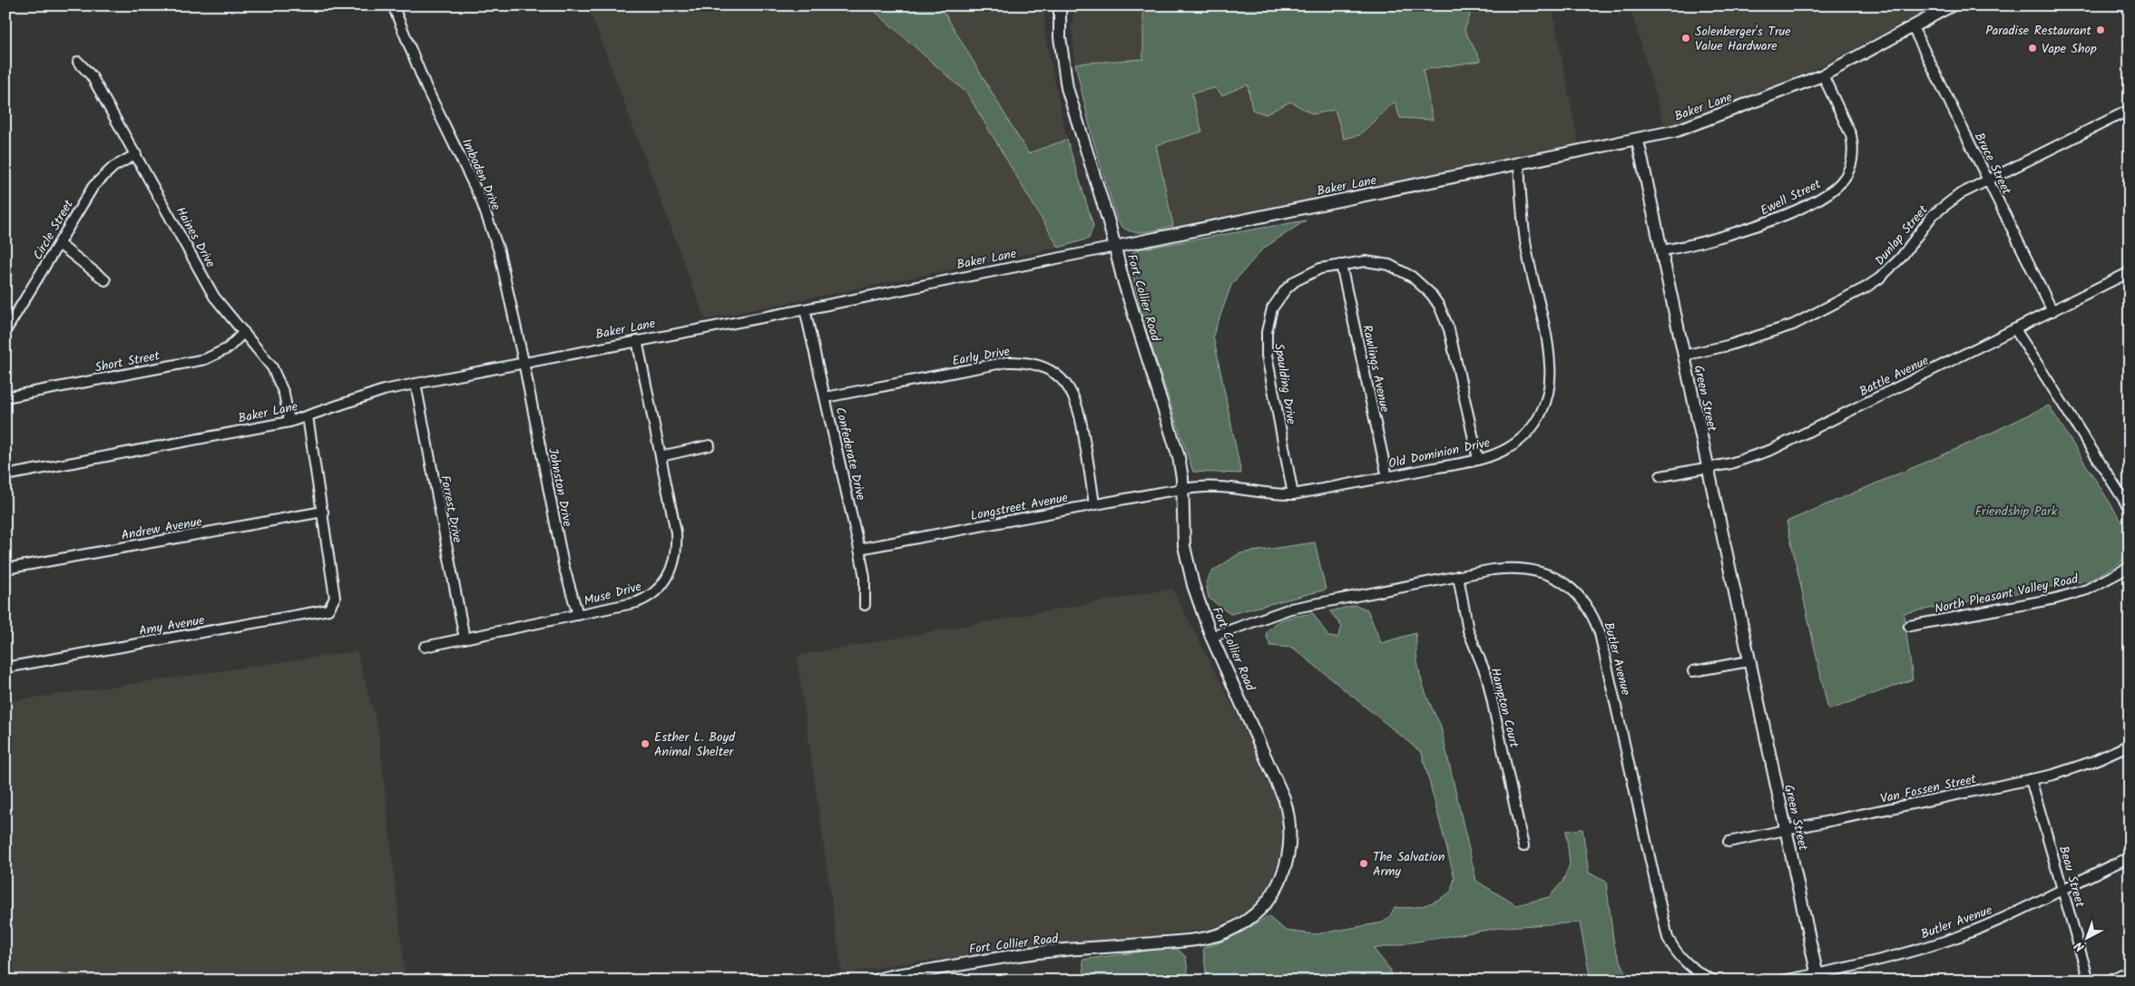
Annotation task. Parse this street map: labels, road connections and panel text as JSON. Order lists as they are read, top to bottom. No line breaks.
{"streets":{"street":["Baker Lane","Bruce Street","Imboden Drive","Ewell Street","Circle Street","Dunlap Street","Haines Drive","Fort Collier Road","Early Drive","Short Street","Rawlings Avenue","Battle Avenue","Spaulding Drive","Green Street","Old Dominion Drive","Confederate Drive","Johnston Drive","Longstreet Avenue","Forrest Drive","Andrew Avenue","Muse Drive","North Pleasant Valley Road","Amy Avenue","Butler Avenue","Hampton Court","Van Fossen Street","Beau Street"]},"crossings":[["Baker Lane","Bruce Street"],["Baker Lane","Imboden Drive"],["Baker Lane","Ewell Street"],["Baker Lane","Haines Drive"],["Baker Lane","Fort Collier Road"],["Baker Lane","Green Street"],["Baker Lane","Old Dominion Drive"],["Baker Lane","Confederate Drive"],["Baker Lane","Johnston Drive"],["Baker Lane","Forrest Drive"],["Baker Lane","Muse Drive"],["Bruce Street","Dunlap Street"],["Bruce Street","Battle Avenue"],["Imboden Drive","Johnston Drive"],["Ewell Street","Green Street"],["Circle Street","Haines Drive"],["Dunlap Street","Green Street"],["Haines Drive","Short Street"],["Fort Collier Road","Old Dominion Drive"],["Fort Collier Road","Longstreet Avenue"],["Fort Collier Road","Butler Avenue"],["Early Drive","Confederate Drive"],["Early Drive","Longstreet Avenue"],["Rawlings Avenue","Spaulding Drive"],["Rawlings Avenue","Old Dominion Drive"],["Battle Avenue","Green Street"],["Spaulding Drive","Old Dominion Drive"],["Green Street","Butler Avenue"],["Green Street","Van Fossen Street"],["Old Dominion Drive","Longstreet Avenue"],["Confederate Drive","Longstreet Avenue"],["Johnston Drive","Muse Drive"],["Forrest Drive","Muse Drive"],["Andrew Avenue","Amy Avenue"],["Butler Avenue","Hampton Court"],["Butler Avenue","Beau Street"],["Van Fossen Street","Beau Street"]],"parks":["Friendship Park"],"places":["Paradise Restaurant","Solenberger's True Value Hardware","Vape Shop","Esther L. Boyd Animal Shelter","The Salvation Army"],"north":"bottom left"}
